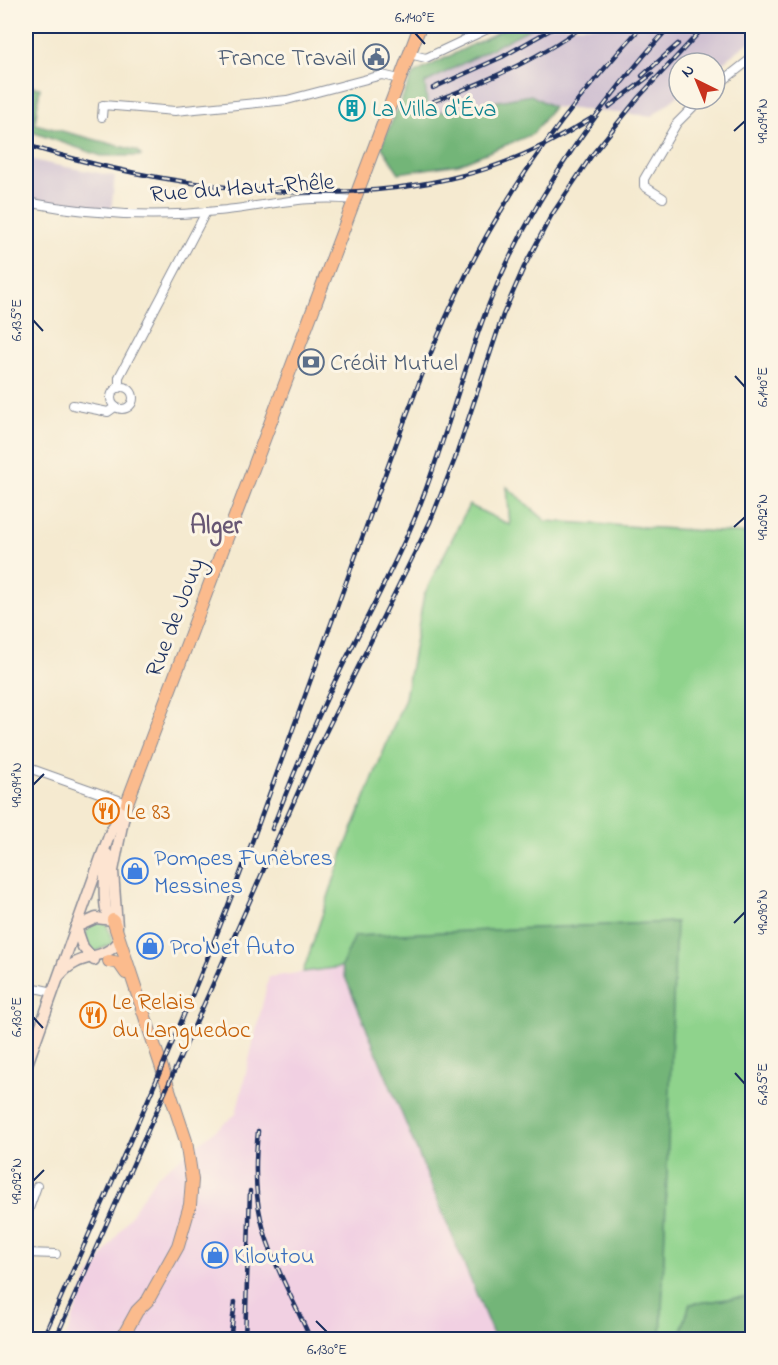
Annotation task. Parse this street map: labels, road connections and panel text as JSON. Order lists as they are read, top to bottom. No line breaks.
{"streets":{"main road":["Rue de Jouy"],"street":["Rue du Haut-Rhêle"]},"crossings":[["Rue du Haut-Rhêle","Rue de Jouy"]],"districts":["Alger"],"places":{"public building":["France Travail"],"building":["La Villa d'Éva"],"bank":["Crédit Mutuel"],"restaurant":["Le 83","Le Relais du Languedoc"],"shop":["Pompes Funèbres Messines","Pro'Net Auto","Kiloutou"]},"north":"top left","coordinates":["6.140°E","49.094°N","6.135°E","49.092°N","49.090°N","6.130°E"]}
